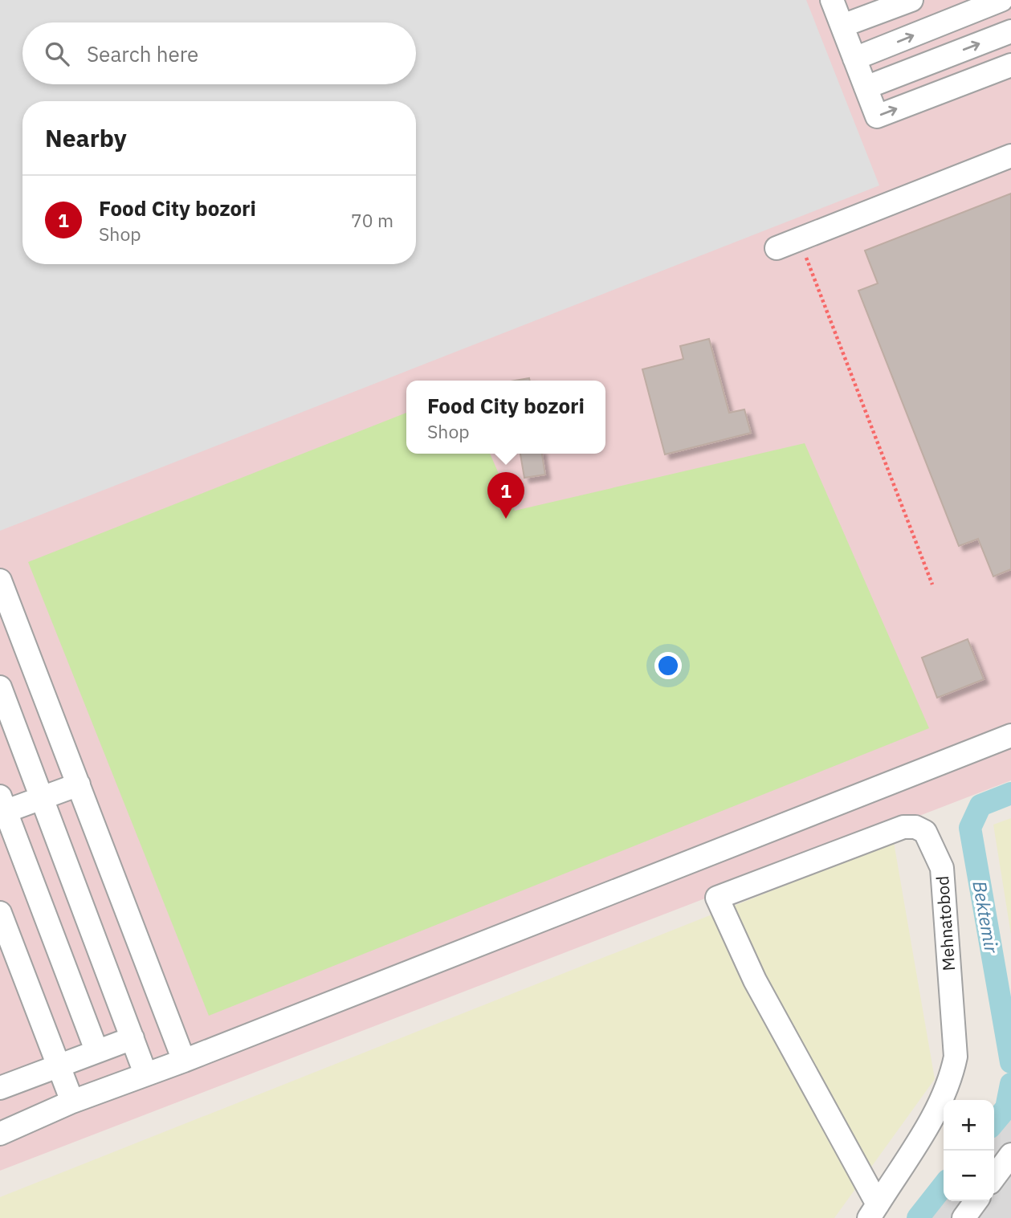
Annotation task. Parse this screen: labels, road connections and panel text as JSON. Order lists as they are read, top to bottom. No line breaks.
{"streets":{"street":["Mehnatobod"]},"water":["Bektemir"],"page":{"search":"Search here","heading":"Nearby","list":[{"mark":"1","name":"Food City bozori","note":"Shop","value":"70 m"}],"popup":["Food City bozori","Shop"],"pins":"1","map_buttons":["+","−"]}}
